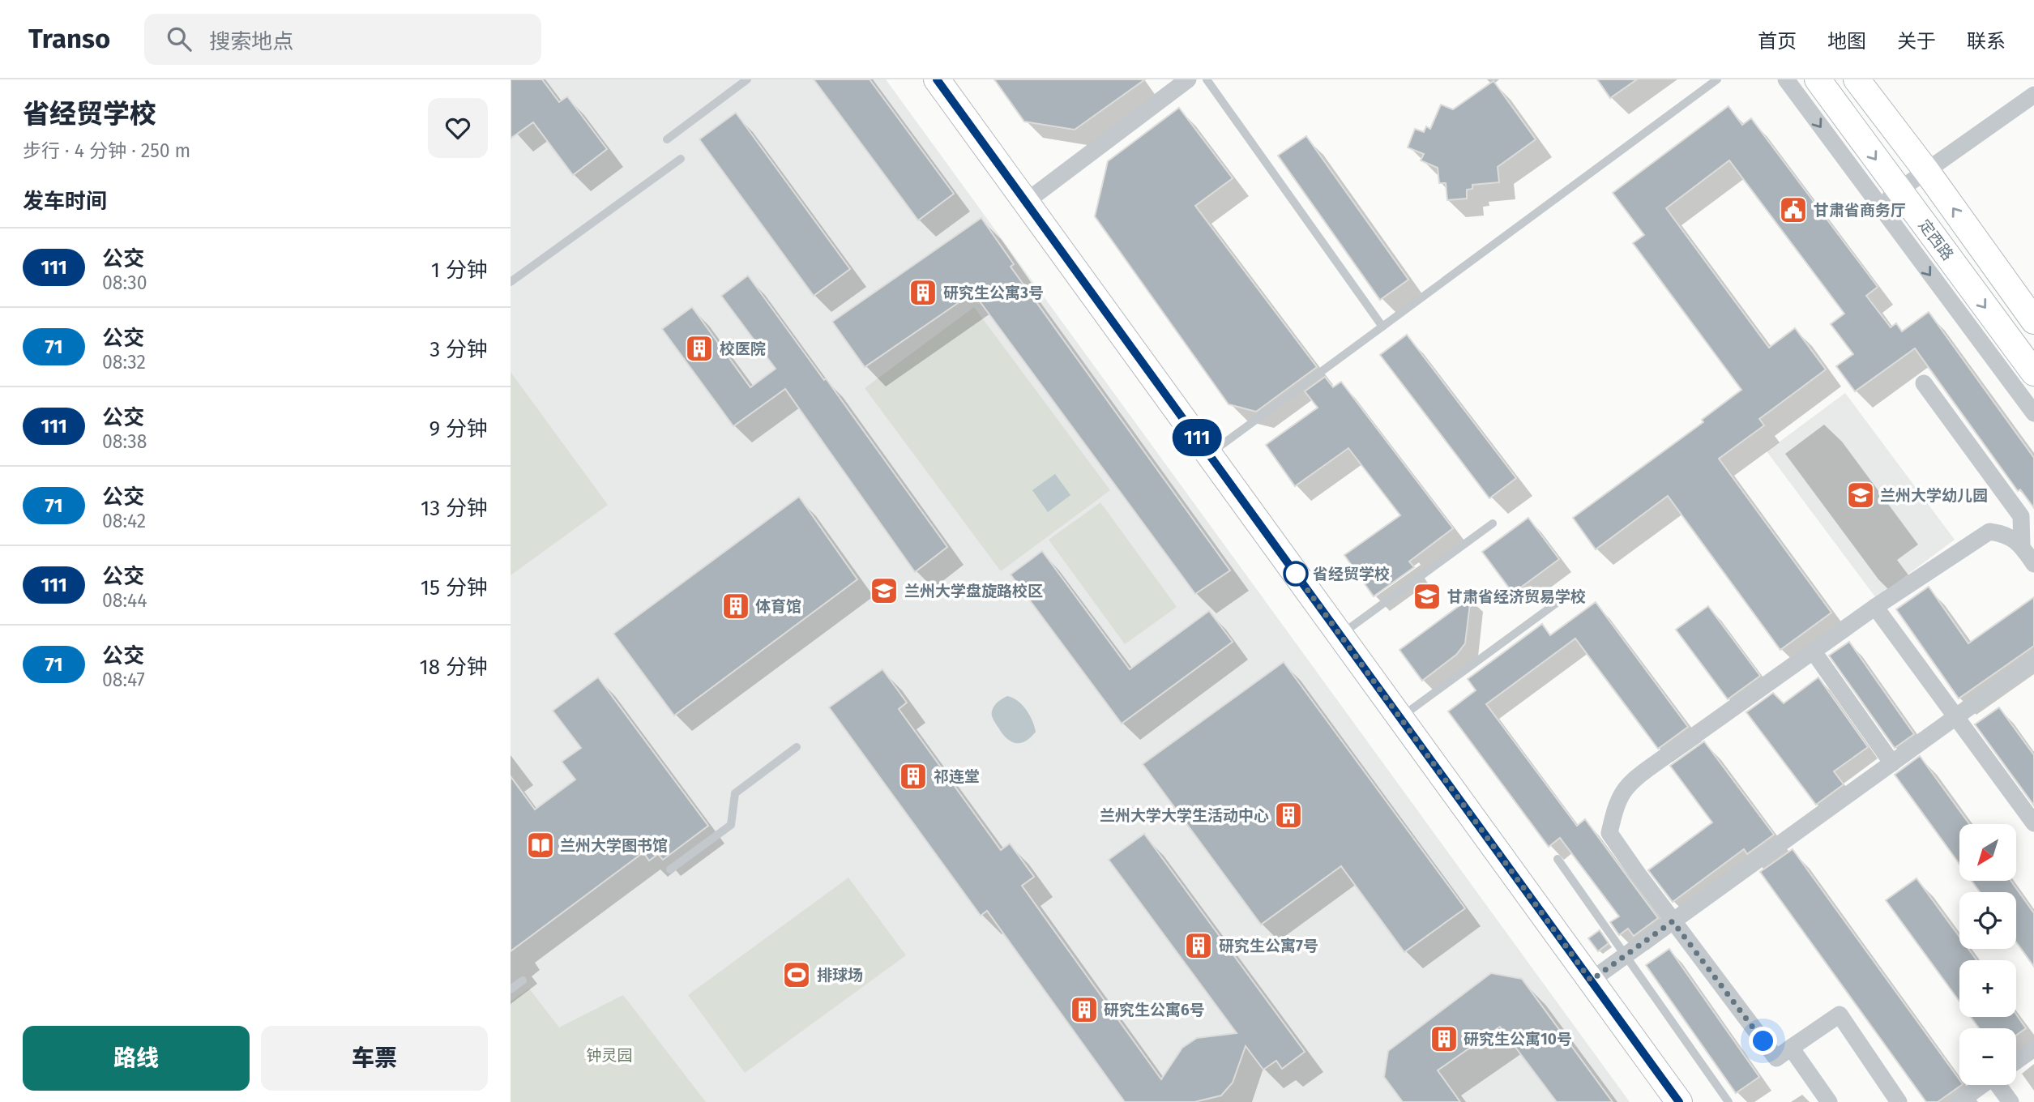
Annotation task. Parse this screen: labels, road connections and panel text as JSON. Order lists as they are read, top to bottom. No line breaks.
{"streets":{"street":["定西路"]},"parks":["钟灵园"],"places":{"public building":["甘肃省商务厅"],"building":["研究生公寓3号","校医院","体育馆","祁连堂","兰州大学大学生活动中心","研究生公寓7号","研究生公寓6号","研究生公寓10号"],"school or university":["兰州大学幼儿园","兰州大学盘旋路校区","甘肃省经济贸易学校"],"other":["省经贸学校"],"library":["兰州大学图书馆"],"sports":["排球场"]},"lines":["bus line 111"],"north":"bottom left","page":{"header":"Transo","search":"搜索地点","nav":["首页","地图","关于","联系"],"heading":[["省经贸学校","步行 · 4 分钟 · 250 m"],"发车时间"],"on_map":"111","list":[{"mark":"111","name":"公交","note":"08:30","value":"1 分钟"},{"mark":"71","name":"公交","note":"08:32","value":"3 分钟"},{"mark":"111","name":"公交","note":"08:38","value":"9 分钟"},{"mark":"71","name":"公交","note":"08:42","value":"13 分钟"},{"mark":"111","name":"公交","note":"08:44","value":"15 分钟"},{"mark":"71","name":"公交","note":"08:47","value":"18 分钟"}],"map_buttons":["+","−"],"buttons":["路线","车票"]}}
